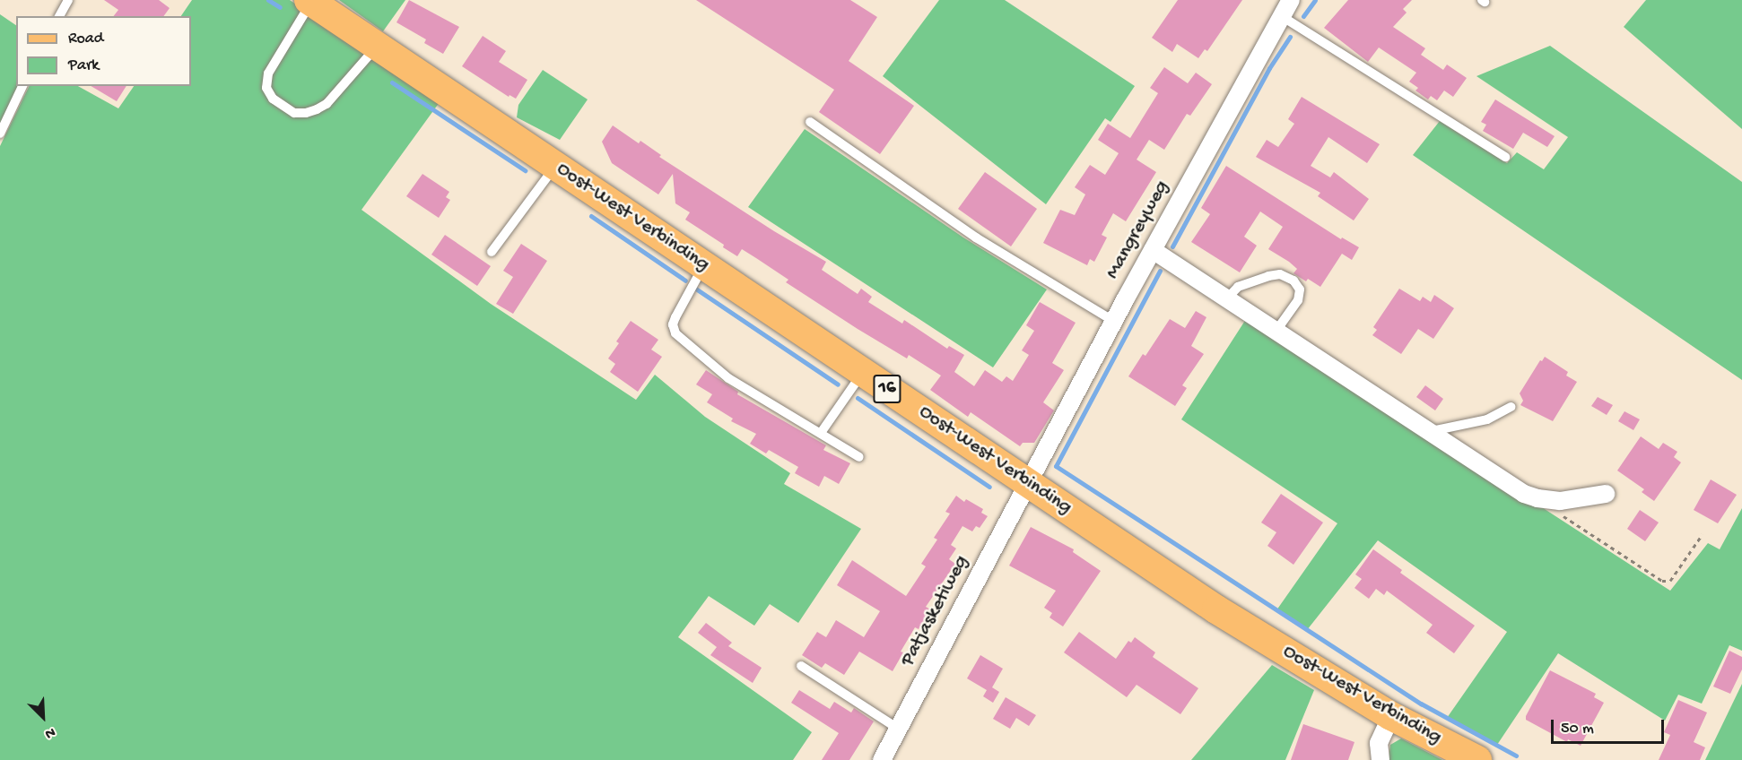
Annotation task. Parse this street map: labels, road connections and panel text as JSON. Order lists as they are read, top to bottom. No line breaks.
{"streets":{"main road":["Oost-West Verbinding","16"],"street":["Mangreyweg","Patjasketiweg"]},"crossings":[["Oost-West Verbinding","Mangreyweg"],["Oost-West Verbinding","Patjasketiweg"],["Mangreyweg","Patjasketiweg"]],"legend":["Road","Park"],"scale_bar":"50 m","north":"bottom right"}
